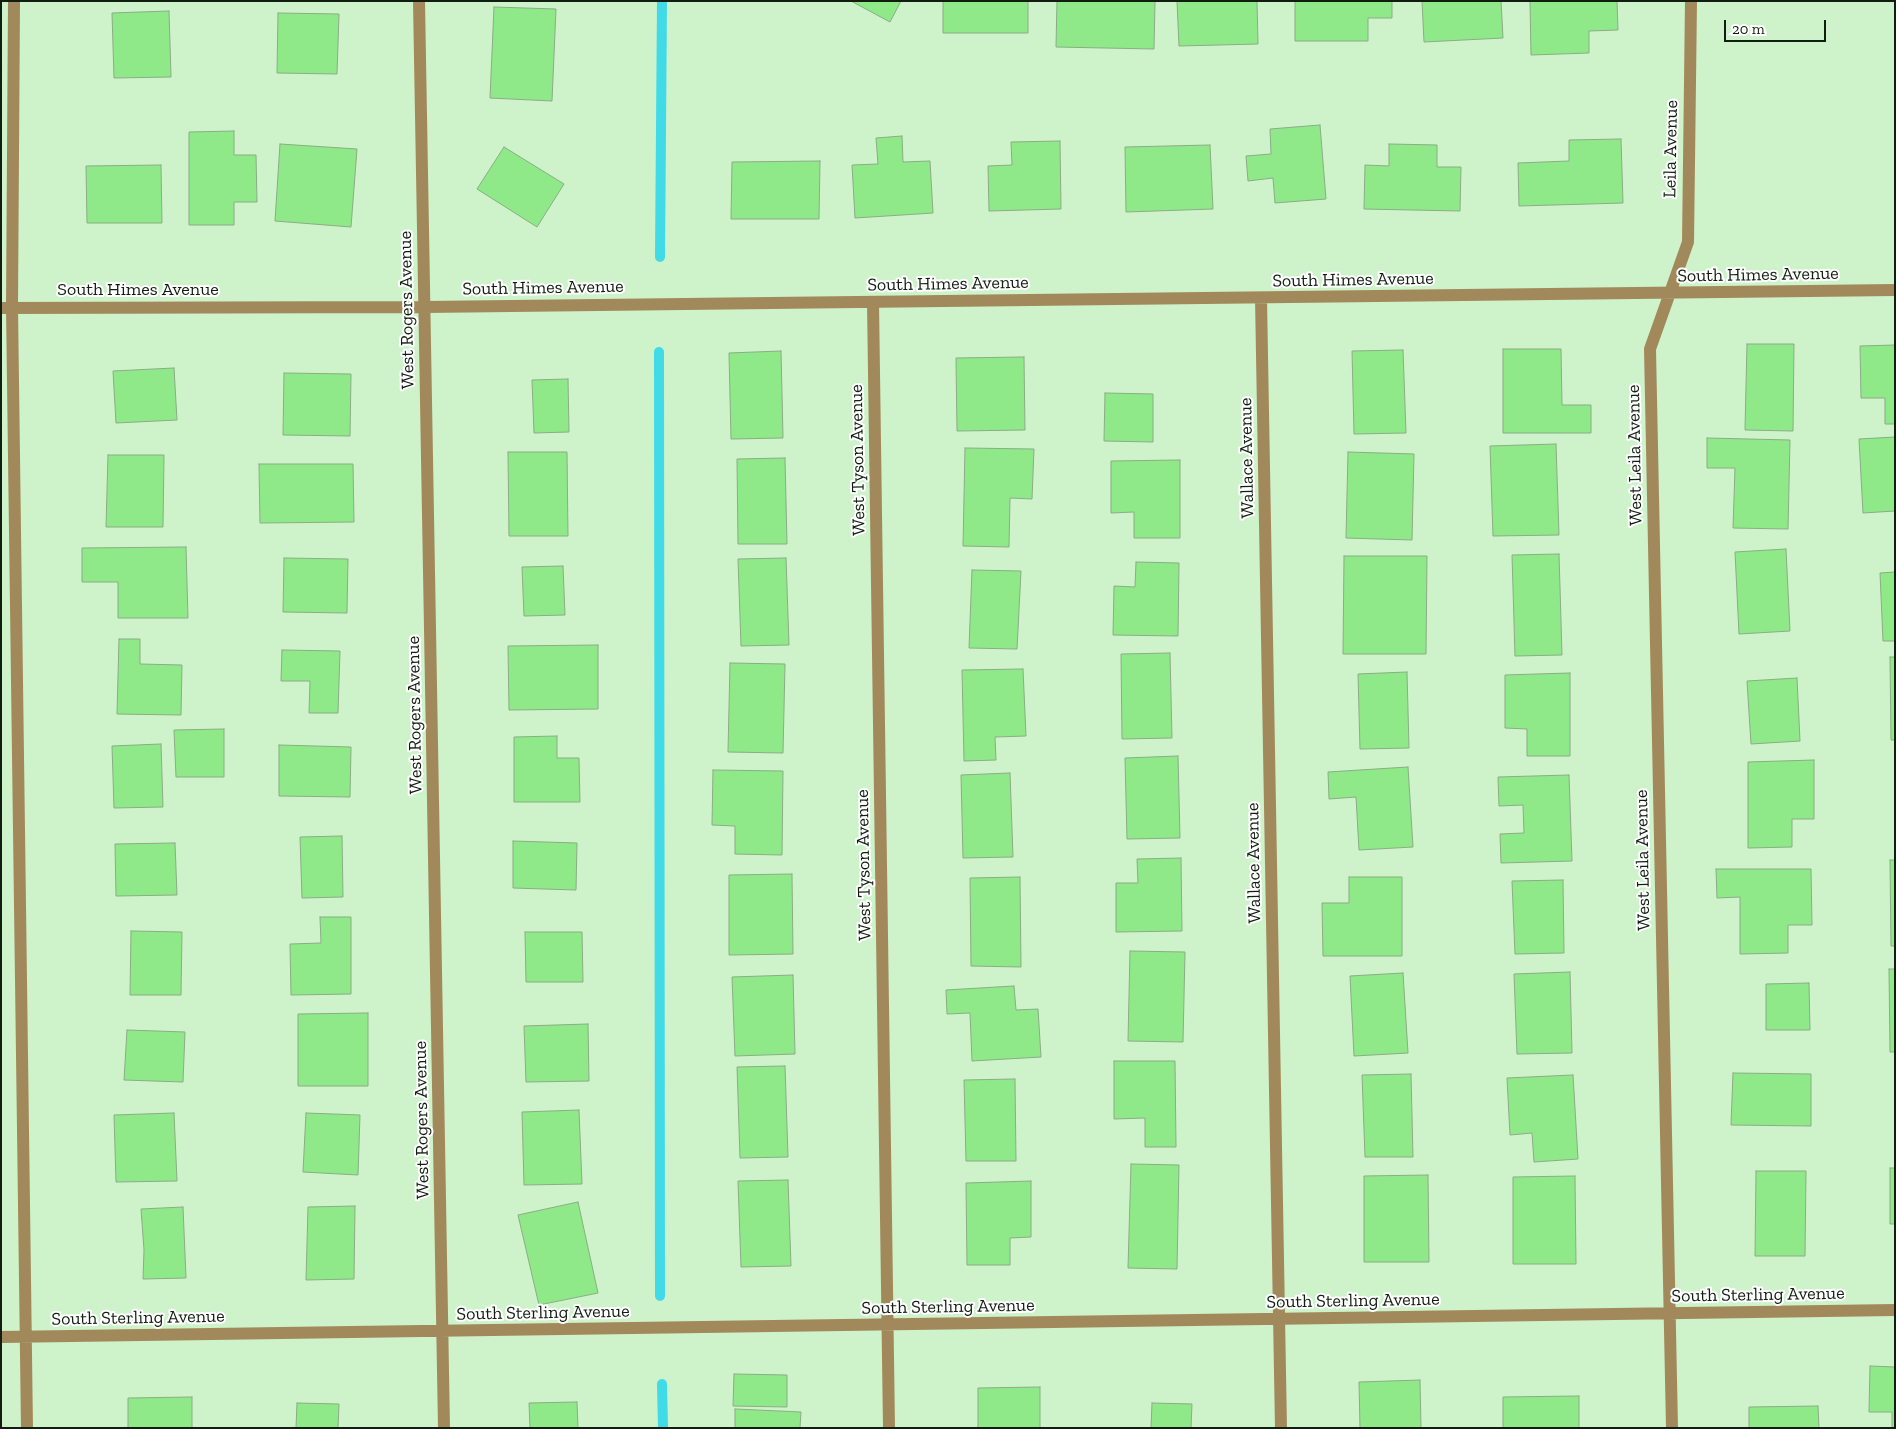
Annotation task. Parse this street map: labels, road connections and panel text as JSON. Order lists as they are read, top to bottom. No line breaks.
{"streets":{"street":["Leila Avenue","South Himes Avenue","West Rogers Avenue","West Leila Avenue","Wallace Avenue","West Tyson Avenue","South Sterling Avenue"]},"crossings":[["Leila Avenue","South Himes Avenue"],["Leila Avenue","West Leila Avenue"],["South Himes Avenue","West Rogers Avenue"],["South Himes Avenue","West Leila Avenue"],["South Himes Avenue","Wallace Avenue"],["South Himes Avenue","West Tyson Avenue"],["West Rogers Avenue","South Sterling Avenue"],["West Leila Avenue","South Sterling Avenue"],["Wallace Avenue","South Sterling Avenue"],["West Tyson Avenue","South Sterling Avenue"]],"scale_bar":"20 m"}
